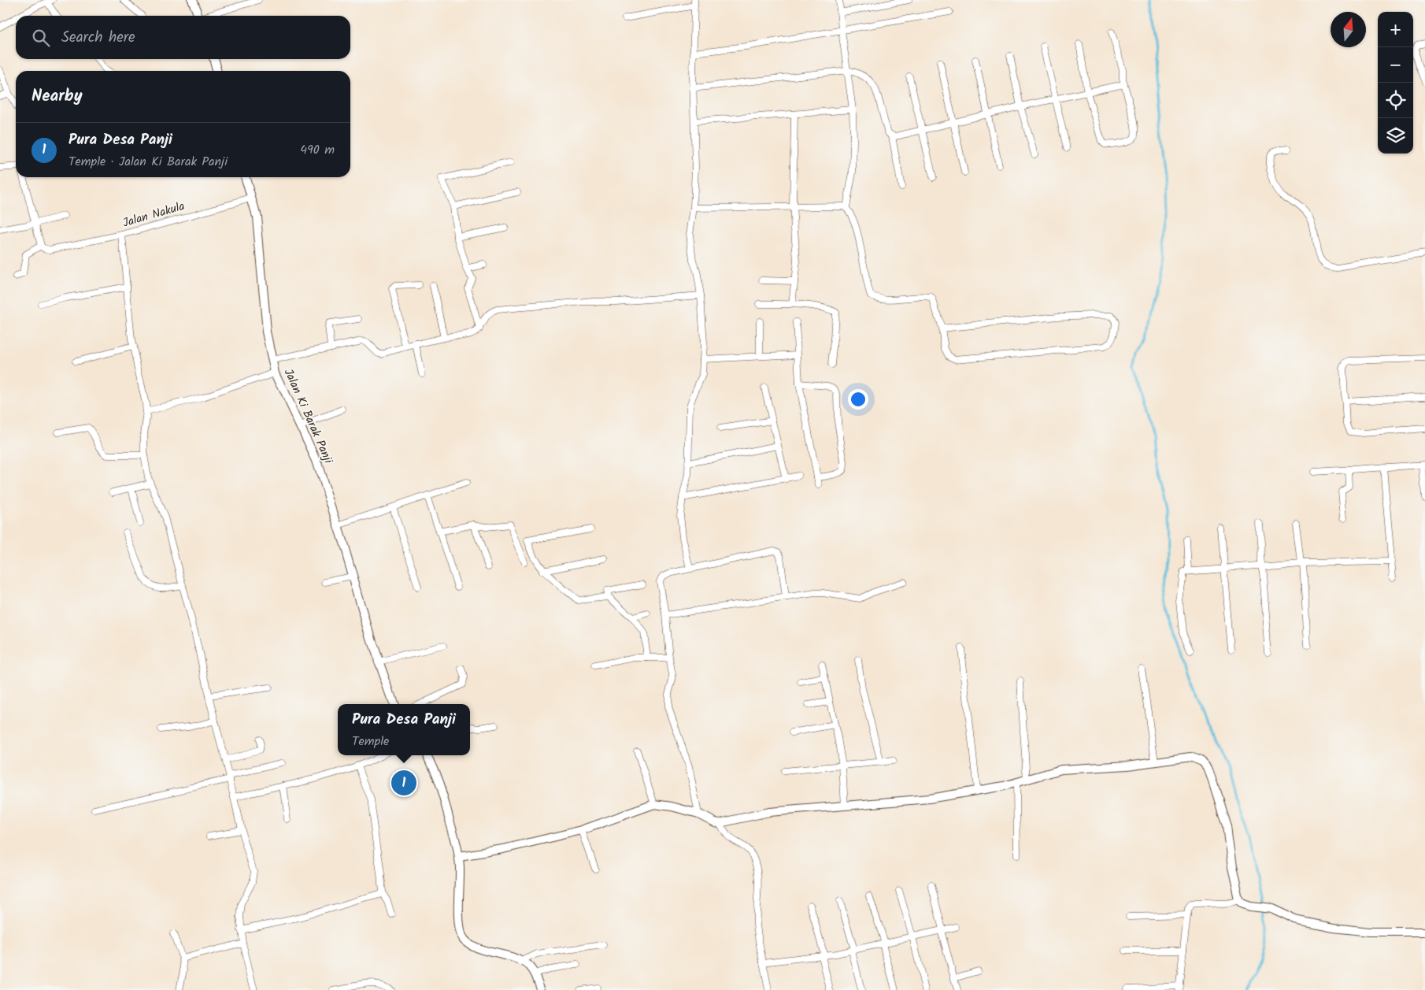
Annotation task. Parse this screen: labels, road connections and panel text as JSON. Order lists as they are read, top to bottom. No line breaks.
{"streets":{"street":["Jalan Nakula","Jalan Ki Barak Panji"]},"crossings":[["Jalan Nakula","Jalan Ki Barak Panji"]],"north":"top","page":{"map_buttons":["+","−"],"search":"Search here","heading":"Nearby","list":[{"mark":"1","name":"Pura Desa Panji","note":"Temple · Jalan Ki Barak Panji","value":"490 m"}],"popup":["Pura Desa Panji","Temple"],"pins":"1"}}
